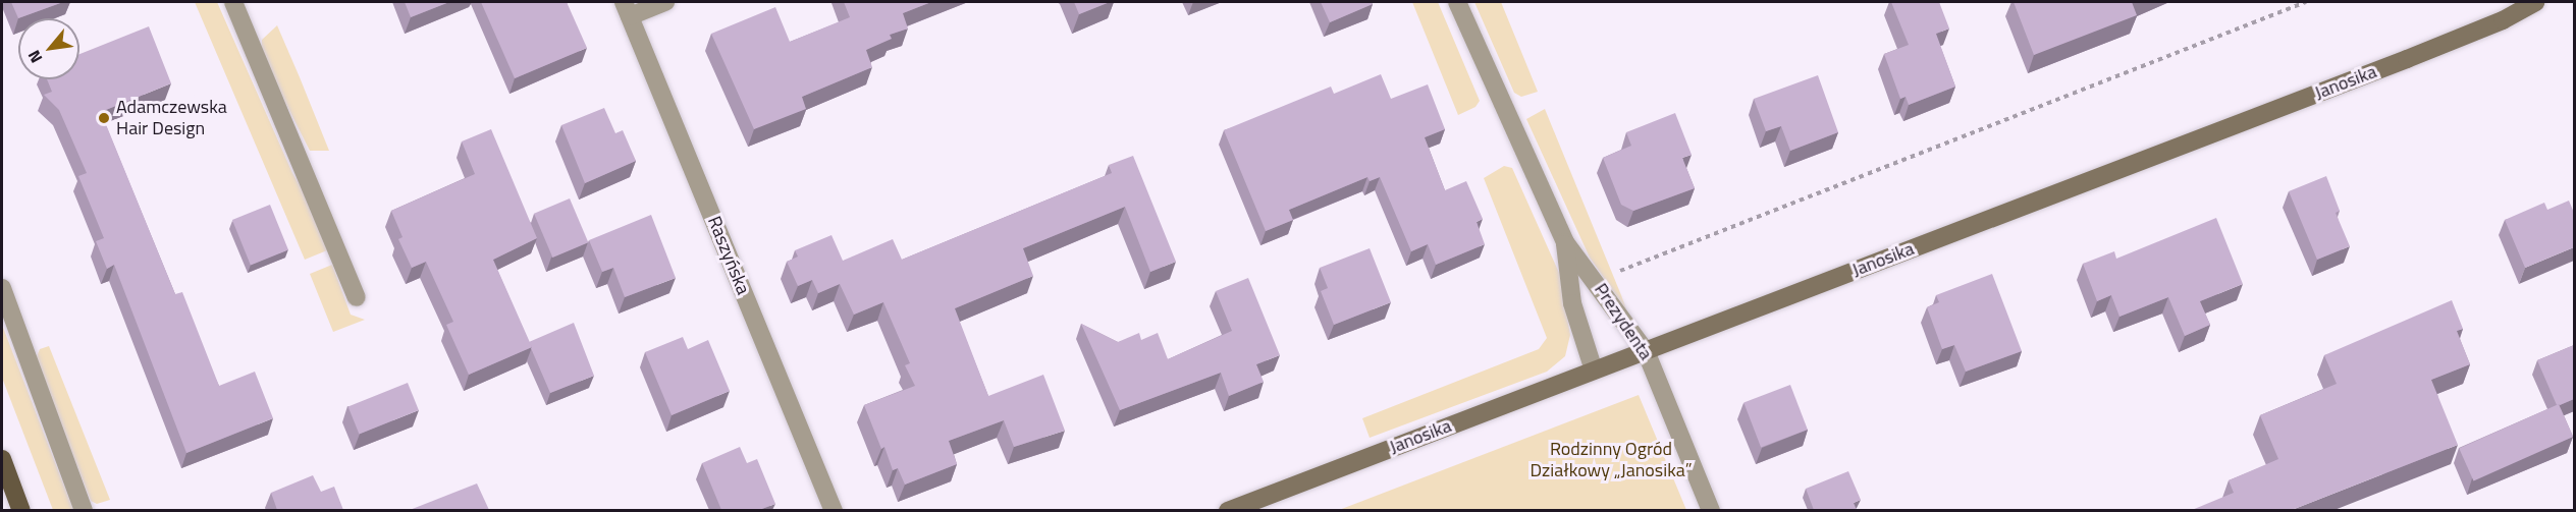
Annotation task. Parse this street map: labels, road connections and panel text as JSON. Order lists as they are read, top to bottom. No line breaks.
{"streets":{"street":["Janosika","Raszyńska","Prezydenta"]},"crossings":[["Janosika","Prezydenta"]],"parks":["Rodzinny Ogród Działkowy „Janosika”"],"places":["Adamczewska Hair Design"],"north":"bottom left"}
